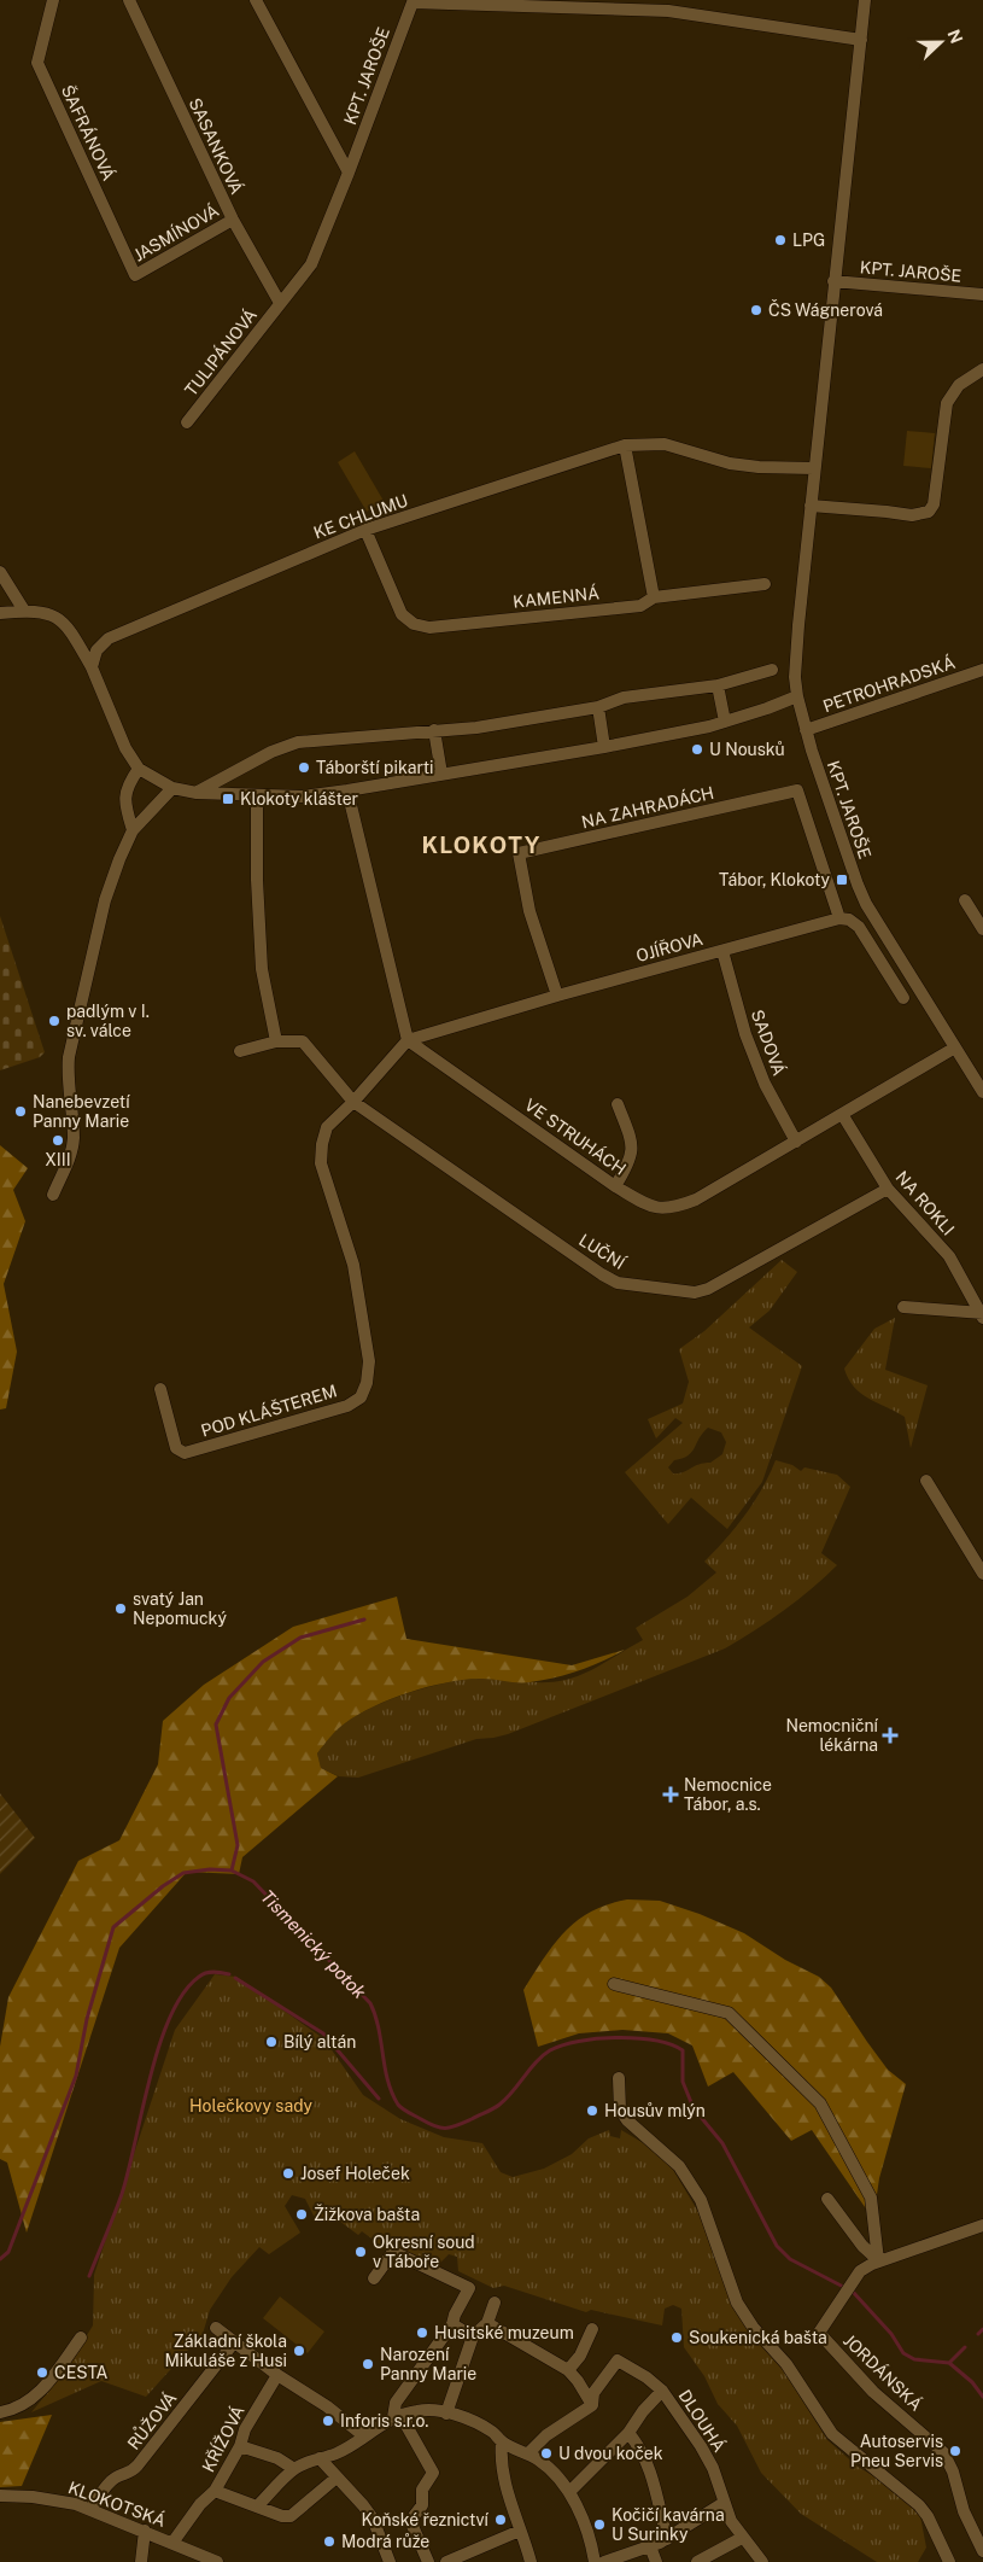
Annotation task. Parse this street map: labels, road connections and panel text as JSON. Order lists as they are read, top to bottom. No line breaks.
{"streets":{"street":["KPT. JAROŠE","ŠAFRÁNOVÁ","SASANKOVÁ","JASMÍNOVÁ","TULIPÁNOVÁ","KE CHLUMU","KAMENNÁ","PETROHRADSKÁ","NA ZAHRADÁCH","OJÍŘOVA","SADOVÁ","VE STRUHÁCH","NA ROKLI","LUČNÍ","POD KLÁŠTEREM","JORDÁNSKÁ","RŮŽOVÁ","DLOUHÁ","KŘÍŽOVÁ","KLOKOTSKÁ"]},"crossings":[["KPT. JAROŠE","SASANKOVÁ"],["KPT. JAROŠE","TULIPÁNOVÁ"],["KPT. JAROŠE","KE CHLUMU"],["KPT. JAROŠE","PETROHRADSKÁ"],["KPT. JAROŠE","VE STRUHÁCH"],["ŠAFRÁNOVÁ","JASMÍNOVÁ"],["SASANKOVÁ","JASMÍNOVÁ"],["SASANKOVÁ","TULIPÁNOVÁ"],["KE CHLUMU","KAMENNÁ"],["NA ZAHRADÁCH","OJÍŘOVA"],["OJÍŘOVA","SADOVÁ"],["OJÍŘOVA","VE STRUHÁCH"],["OJÍŘOVA","POD KLÁŠTEREM"],["SADOVÁ","VE STRUHÁCH"],["VE STRUHÁCH","NA ROKLI"],["VE STRUHÁCH","POD KLÁŠTEREM"],["NA ROKLI","LUČNÍ"],["LUČNÍ","POD KLÁŠTEREM"],["RŮŽOVÁ","KLOKOTSKÁ"],["KŘÍŽOVÁ","KLOKOTSKÁ"]],"districts":["KLOKOTY"],"water":["Tismenický potok"],"parks":["Holečkovy sady"],"places":{"other":["LPG","ČS Wágnerová","U Nousků","Táborští pikarti","padlým v I. sv. válce","Nanebevzetí Panny Marie","XIII","svatý Jan Nepomucký","Bílý altán","Housův mlýn","Josef Holeček","Žižkova bašta","Okresní soud v Táboře","Husitské muzeum","Soukenická bašta","Základní škola Mikuláše z Husi","Narození Panny Marie","CESTA","Inforis s.r.o.","Autoservis Pneu Servis","U dvou koček","Koňské řeznictví","Kočičí kavárna U Surinky","Modrá růže"],"transit":["Klokoty klášter","Tábor, Klokoty"],"health":["Nemocniční lékárna","Nemocnice Tábor, a.s."]},"north":"right"}
